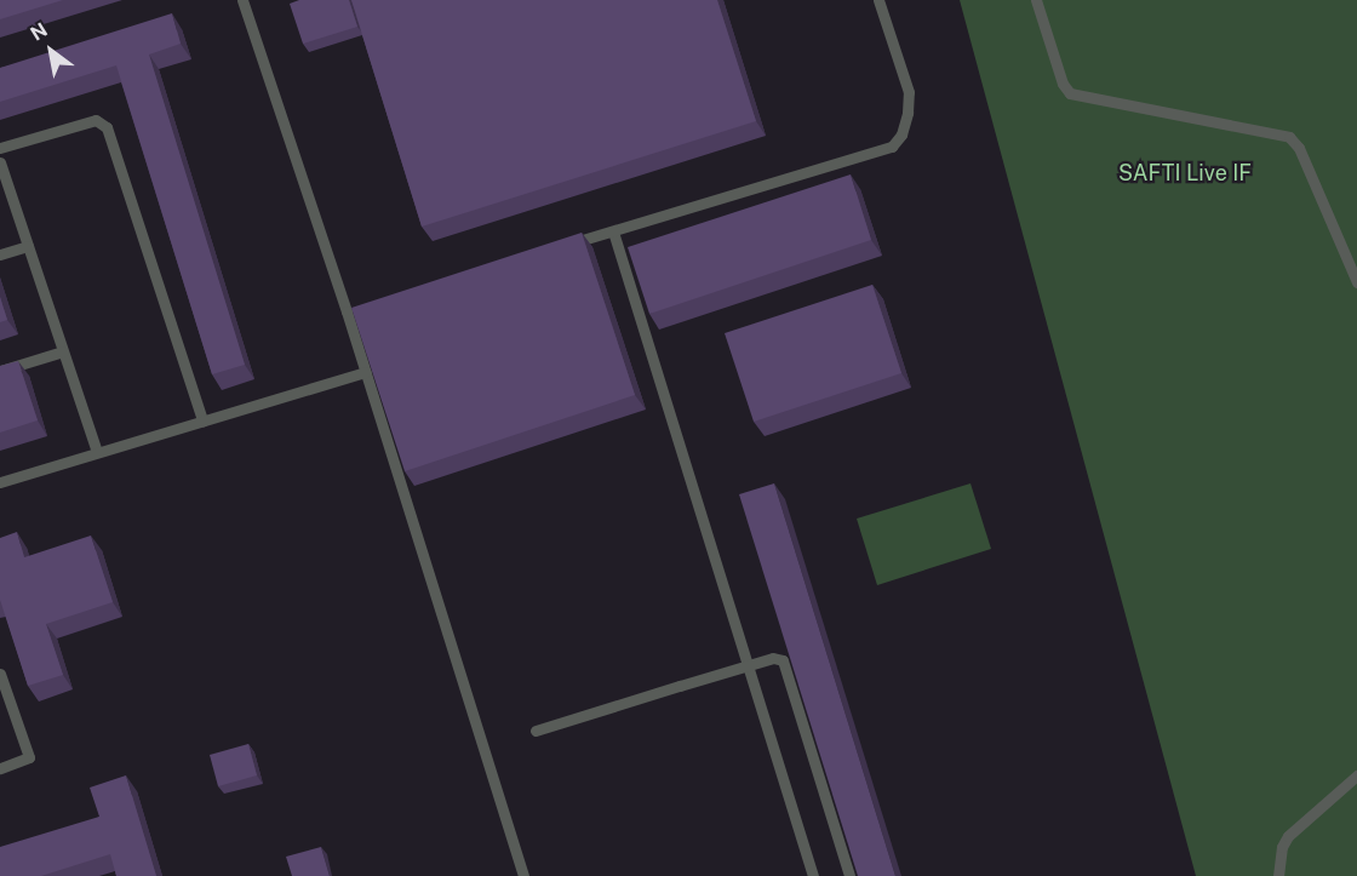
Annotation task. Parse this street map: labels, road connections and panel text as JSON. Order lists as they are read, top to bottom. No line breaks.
{"parks":["SAFTI Live IF"],"north":"top left"}
